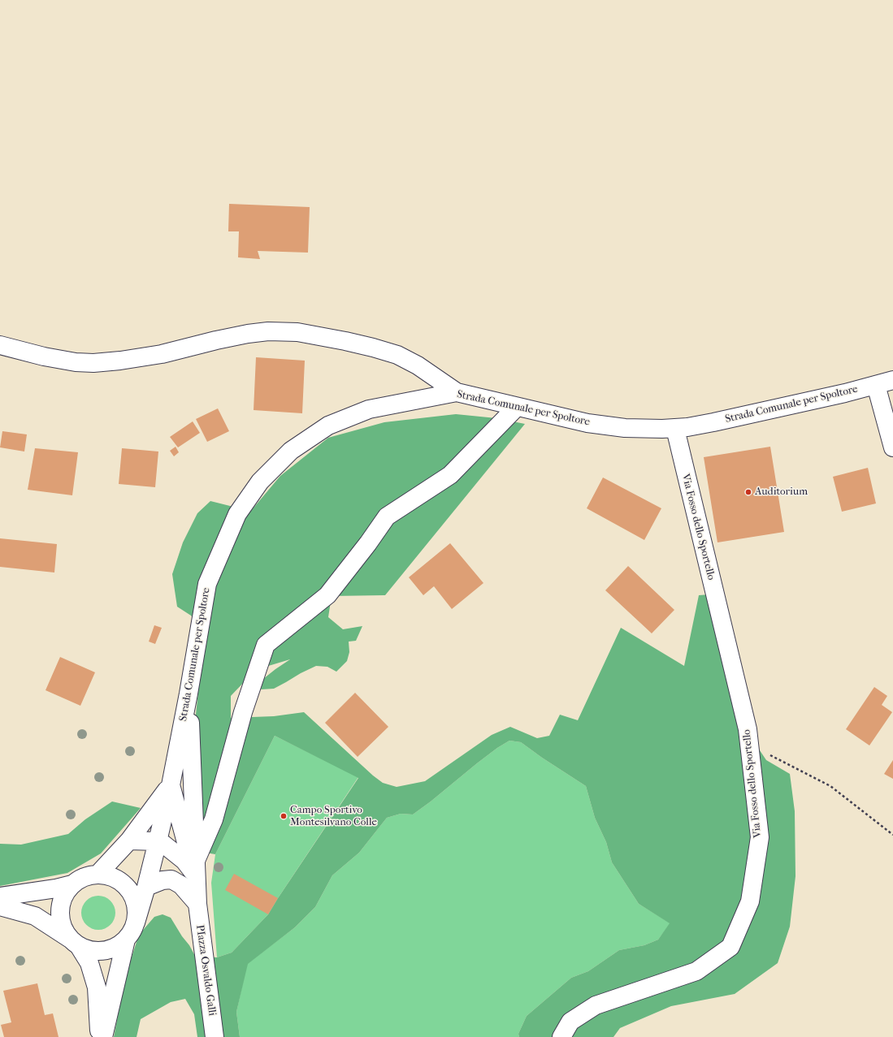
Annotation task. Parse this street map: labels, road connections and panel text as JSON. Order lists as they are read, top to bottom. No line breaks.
{"streets":{"street":["Strada Comunale per Spoltore","Via Fosso dello Sportello","PIazza Osvaldo Galli"]},"crossings":[["Strada Comunale per Spoltore","Via Fosso dello Sportello"]],"places":["Auditorium","Campo Sportivo Montesilvano Colle"]}
